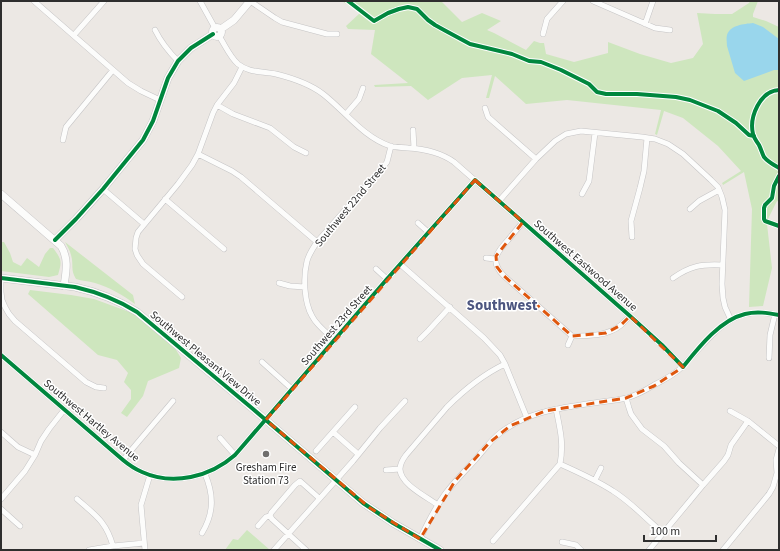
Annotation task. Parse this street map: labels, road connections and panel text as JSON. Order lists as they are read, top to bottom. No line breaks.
{"streets":{"main road":["Southwest Pleasant View Drive"],"street":["Southwest 22nd Street","Southwest Eastwood Avenue","Southwest 23rd Street","Southwest Hartley Avenue"]},"crossings":[["Southwest 22nd Street","Southwest Eastwood Avenue"],["Southwest 22nd Street","Southwest 23rd Street"],["Southwest Eastwood Avenue","Southwest 23rd Street"],["Southwest 23rd Street","Southwest Pleasant View Drive"],["Southwest 23rd Street","Southwest Hartley Avenue"]],"districts":["Southwest"],"places":["Gresham Fire Station 73"],"scale_bar":"100 m"}
